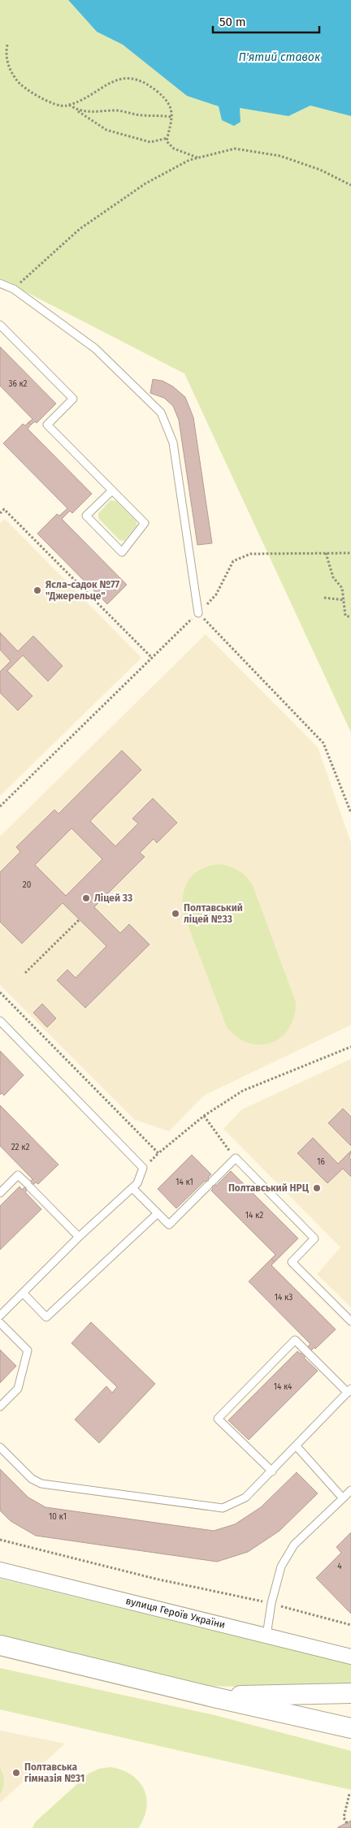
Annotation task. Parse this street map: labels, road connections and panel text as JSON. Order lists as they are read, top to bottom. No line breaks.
{"streets":{"street":["вулиця Героїв України"]},"water":["П'ятий ставок"],"places":["Ясла-садок №77 \"Джерельце\"","Ліцей 33","Полтавський ліцей №33","Полтавський НРЦ","Полтавська гімназія №31"],"house_numbers":["36 к2","20","22 к2","16","14 к1","14 к2","14 к3","14 к4","10 к1","4"],"scale_bar":"50 m"}
